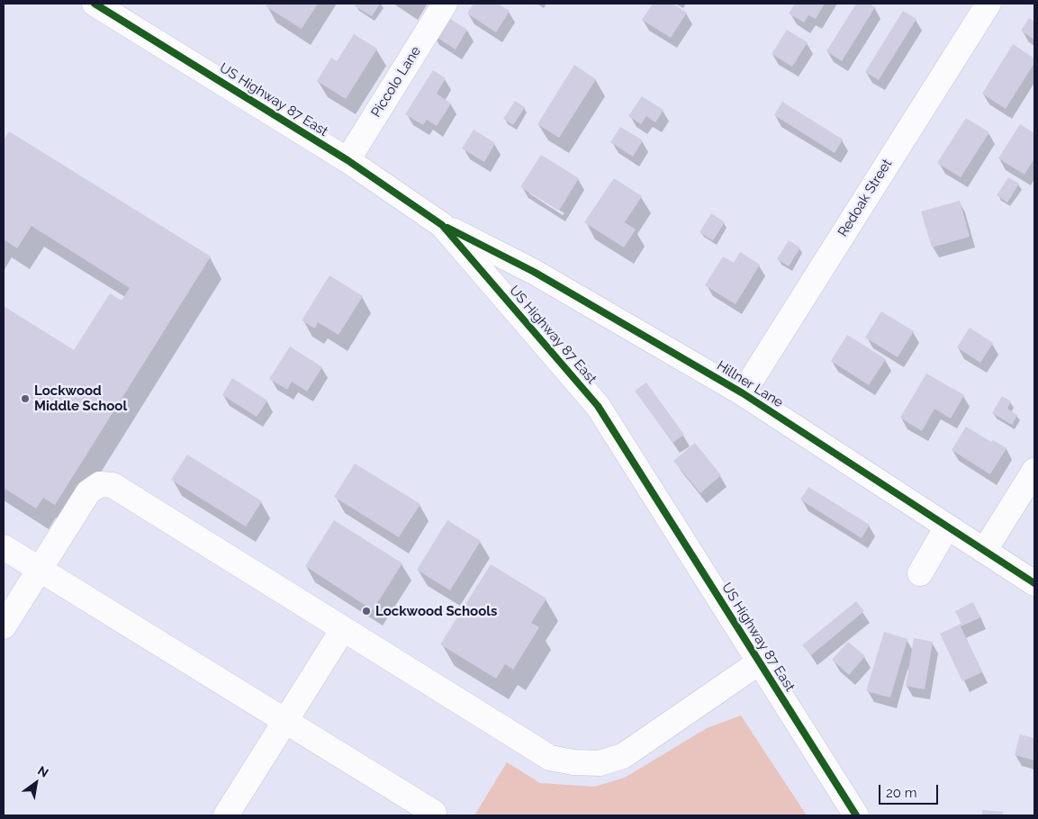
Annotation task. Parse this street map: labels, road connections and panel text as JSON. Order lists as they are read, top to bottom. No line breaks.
{"streets":{"street":["Piccolo Lane","US Highway 87 East","Redoak Street","Hillner Lane"]},"crossings":[["Piccolo Lane","US Highway 87 East"],["US Highway 87 East","Hillner Lane"],["Redoak Street","Hillner Lane"]],"places":["Lockwood Middle School","Lockwood Schools"],"scale_bar":"20 m","north":"top right"}
